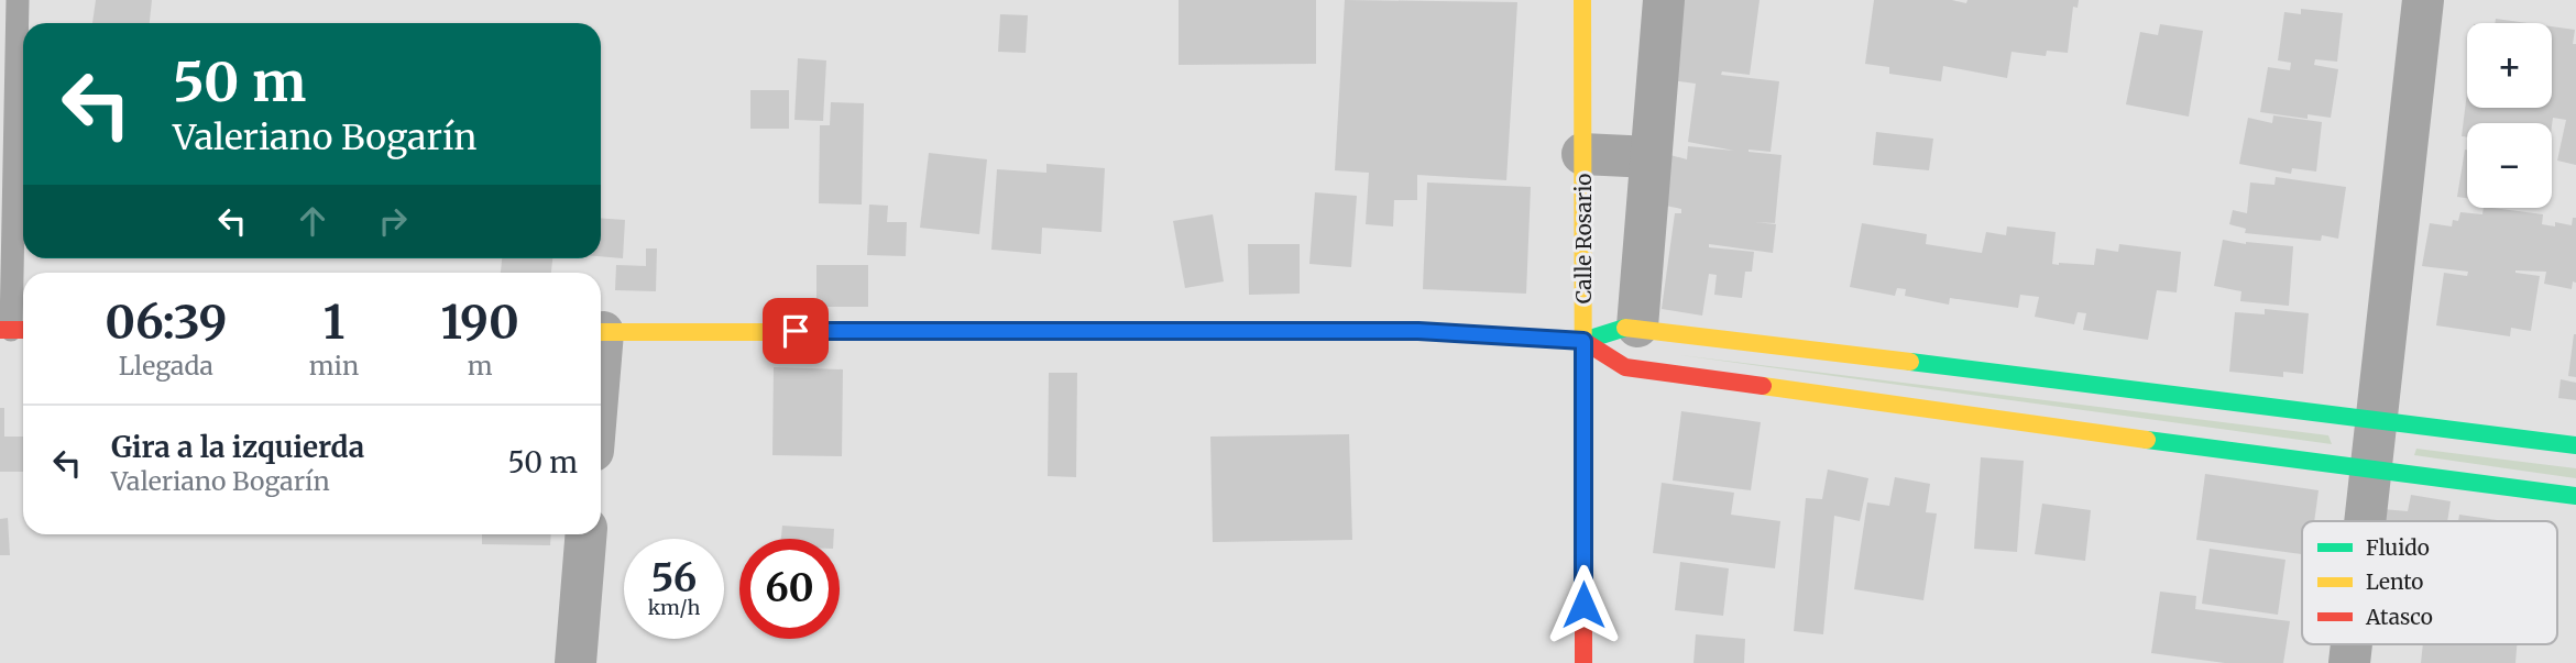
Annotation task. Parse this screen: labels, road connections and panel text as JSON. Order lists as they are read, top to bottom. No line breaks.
{"streets":{"street":["Calle Rosario"]},"legend":["Fluido","Lento","Atasco"],"page":{"map_buttons":["+","−"],"turn":["50 m","Valeriano Bogarín"],"eta":["06:39","Llegada","1","min","190","m"],"list":[{"name":"Gira a la izquierda","note":"Valeriano Bogarín","value":"50 m"}],"speed":"56 km/h","limit":"60"}}
